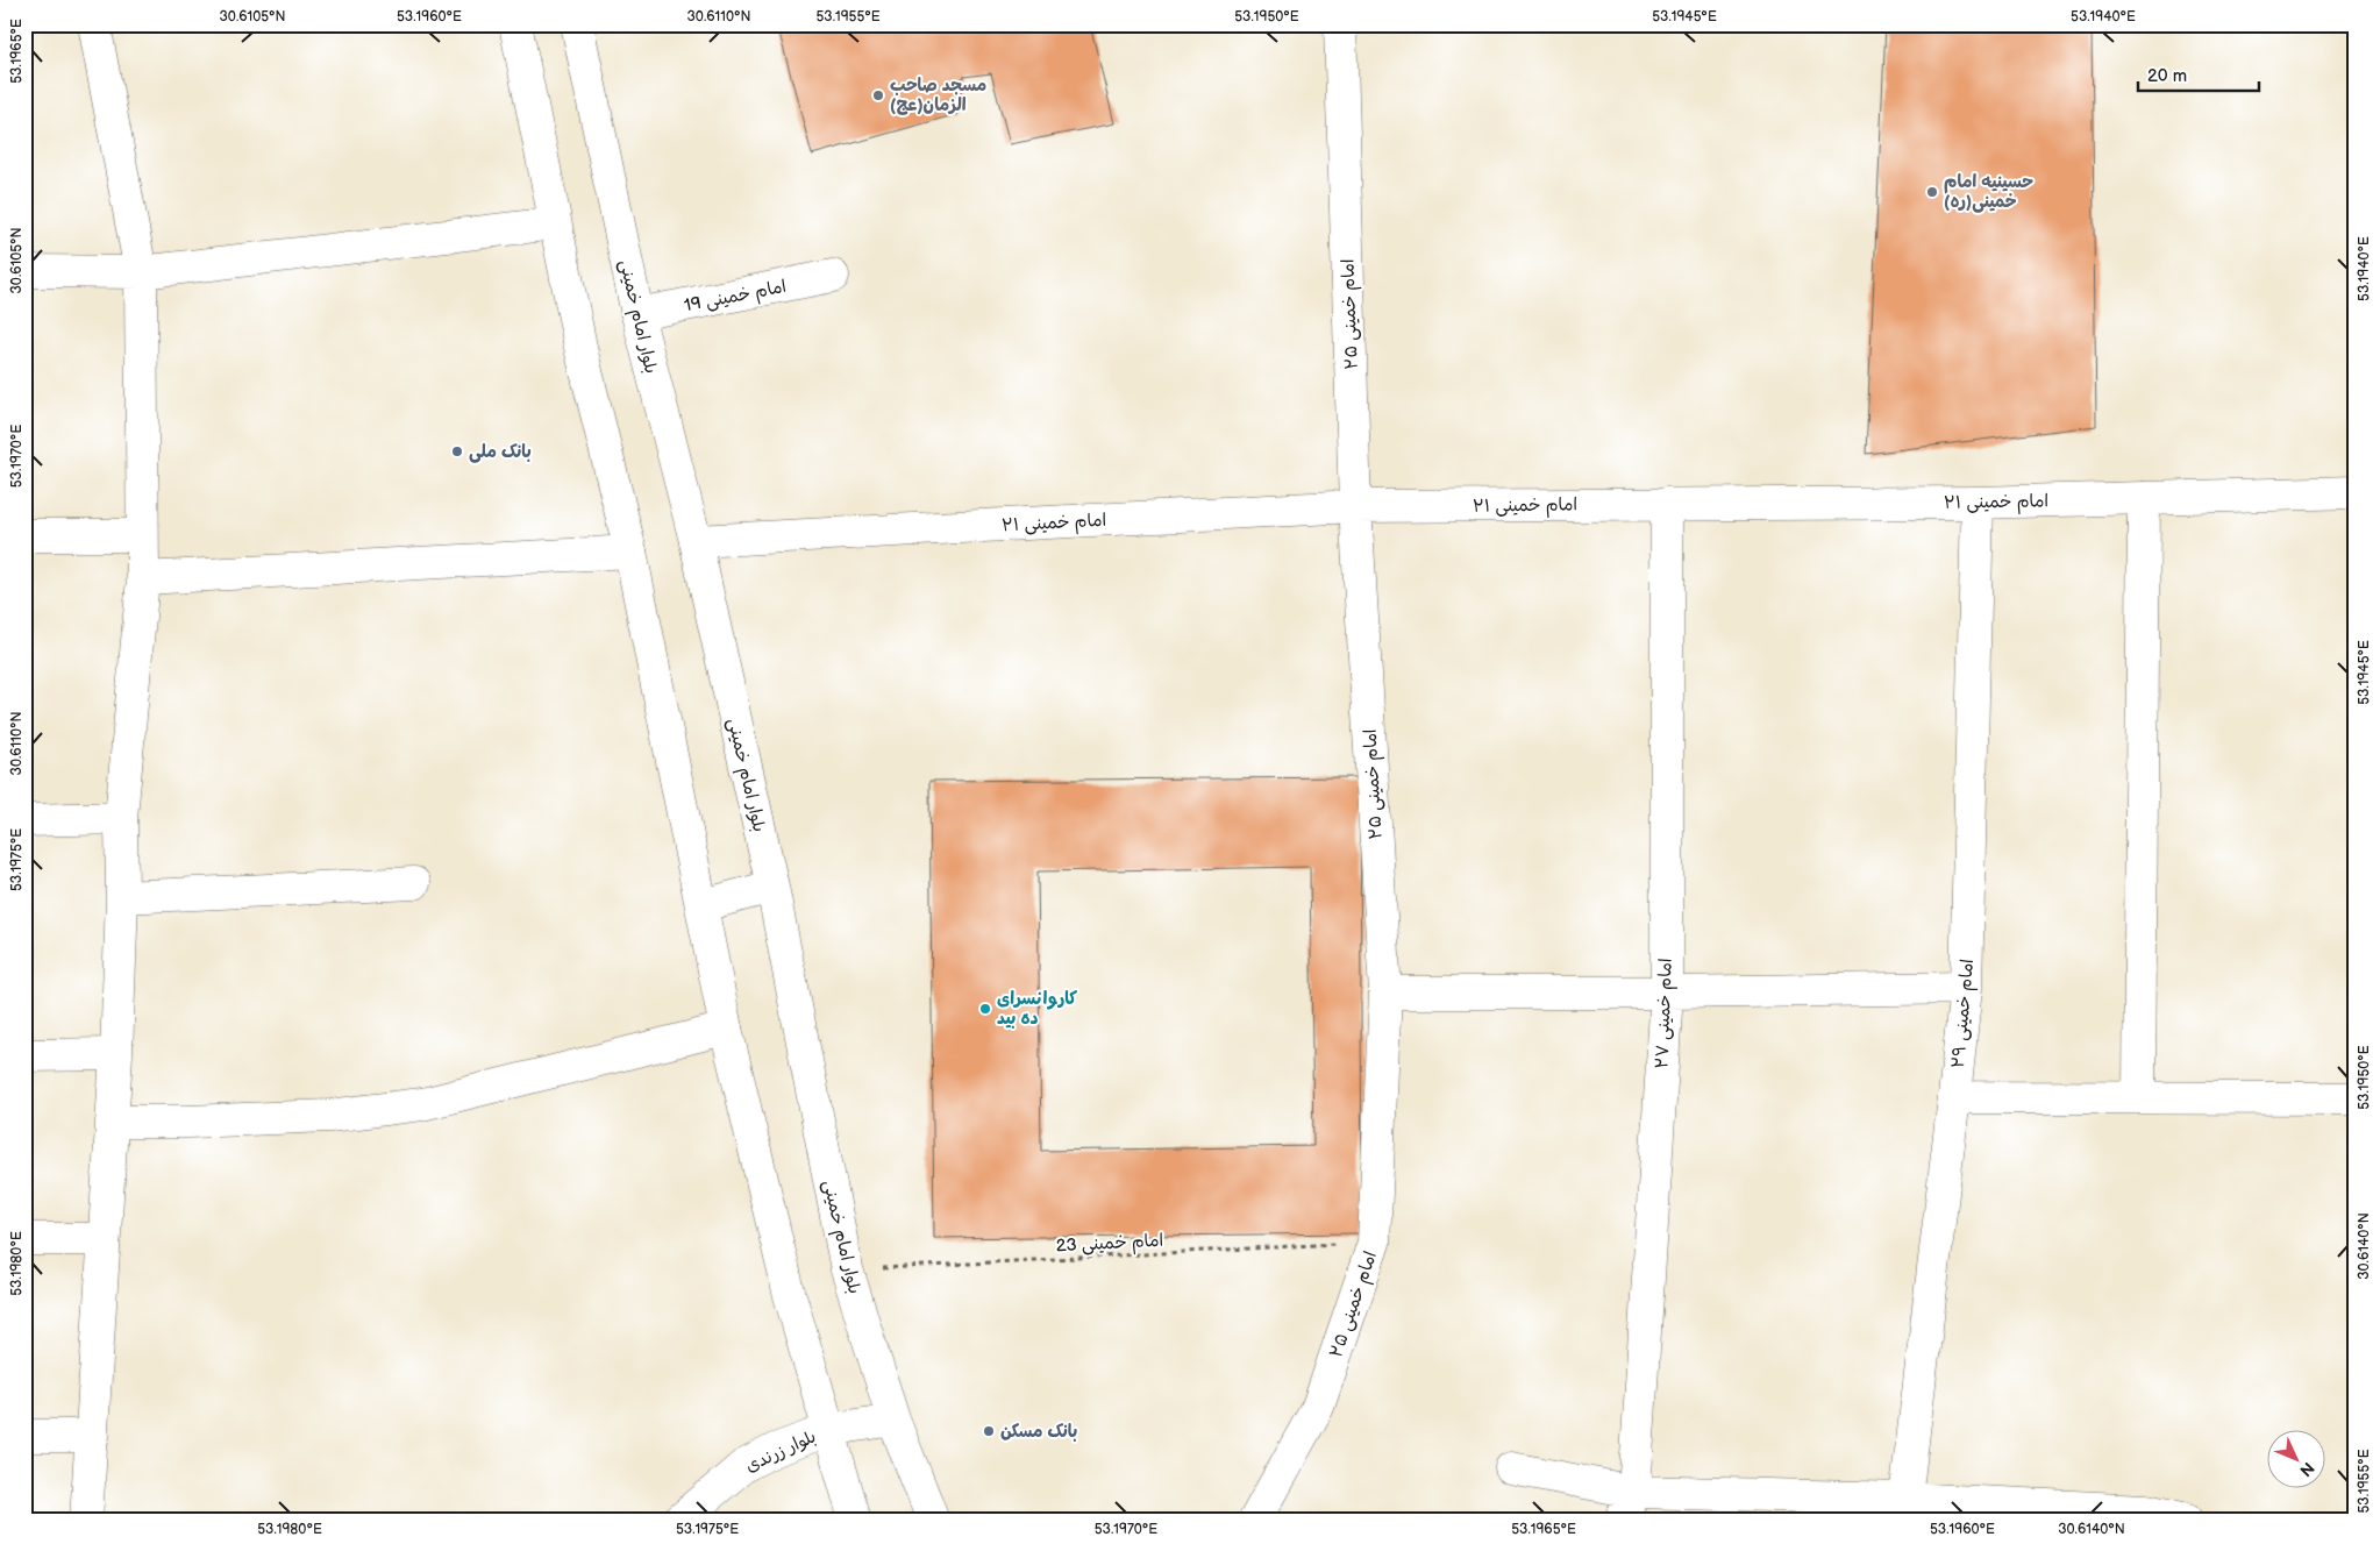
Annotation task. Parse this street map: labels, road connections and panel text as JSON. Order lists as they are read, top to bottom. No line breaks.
{"streets":{"street":["امام خمینی 19","امام خمینی ۲۵","بلوار امام خمینی","امام خمینی ۲۱","امام خمینی ۲۷","امام خمینی ۲۹","بلوار زرندی"],"path":["امام خمینی 23"]},"crossings":[["امام خمینی 19","بلوار امام خمینی"],["امام خمینی ۲۵","امام خمینی ۲۱"],["امام خمینی ۲۵","امام خمینی 23"],["بلوار امام خمینی","امام خمینی ۲۱"],["بلوار امام خمینی","امام خمینی 23"],["بلوار امام خمینی","بلوار زرندی"],["امام خمینی ۲۱","امام خمینی ۲۷"],["امام خمینی ۲۱","امام خمینی ۲۹"]],"places":["مسجد صاحب الزمان(عج)","حسینیه امام خمینی(ره)","بانک ملی","کاروانسرای ده بید","بانک مسکن"],"scale_bar":"20 m","north":"bottom right","coordinates":["30.6105°N","53.1960°E","30.6110°N","53.1955°E","53.1950°E","53.1945°E","53.1940°E","53.1965°E","53.1970°E","53.1975°E","30.6140°N","53.1980°E"]}
